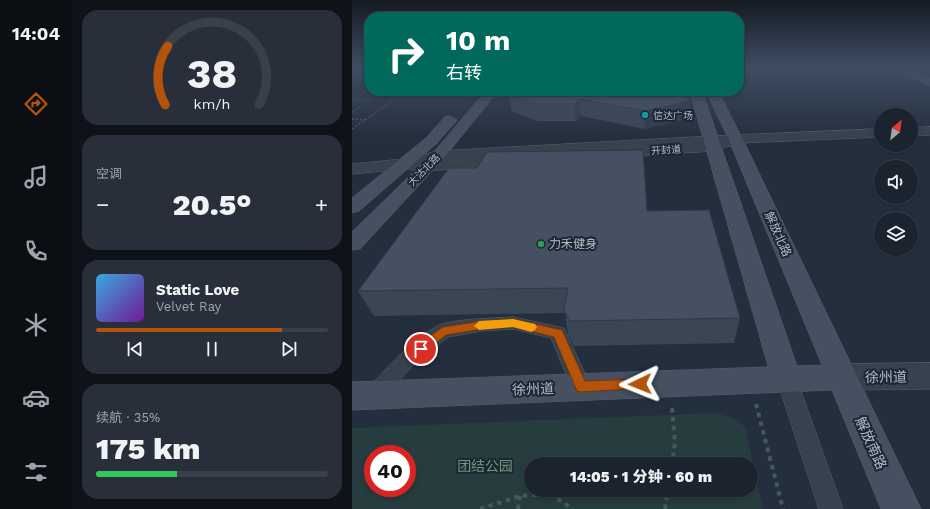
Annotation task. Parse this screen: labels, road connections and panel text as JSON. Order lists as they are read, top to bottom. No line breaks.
{"streets":{"main road":["大沽北路","解放北路","徐州道","解放南路"],"street":["开封道"]},"crossings":[["开封道","大沽北路"],["开封道","解放北路"],["解放北路","徐州道"],["解放北路","解放南路"],["徐州道","解放南路"]],"parks":["团结公园"],"places":["信达广场","力禾健身"],"north":"top right","page":{"tabs":"14:04","turn":["10 m","右转"],"tile":["空调",["续航 · 35%","175 km"]],"heat":["−","20.5°","+"],"song":["Static Love","Velvet Ray"],"limit":"40","trip":"14:05 · 1 分钟 · 60 m","gauge":["38","km/h"]}}
